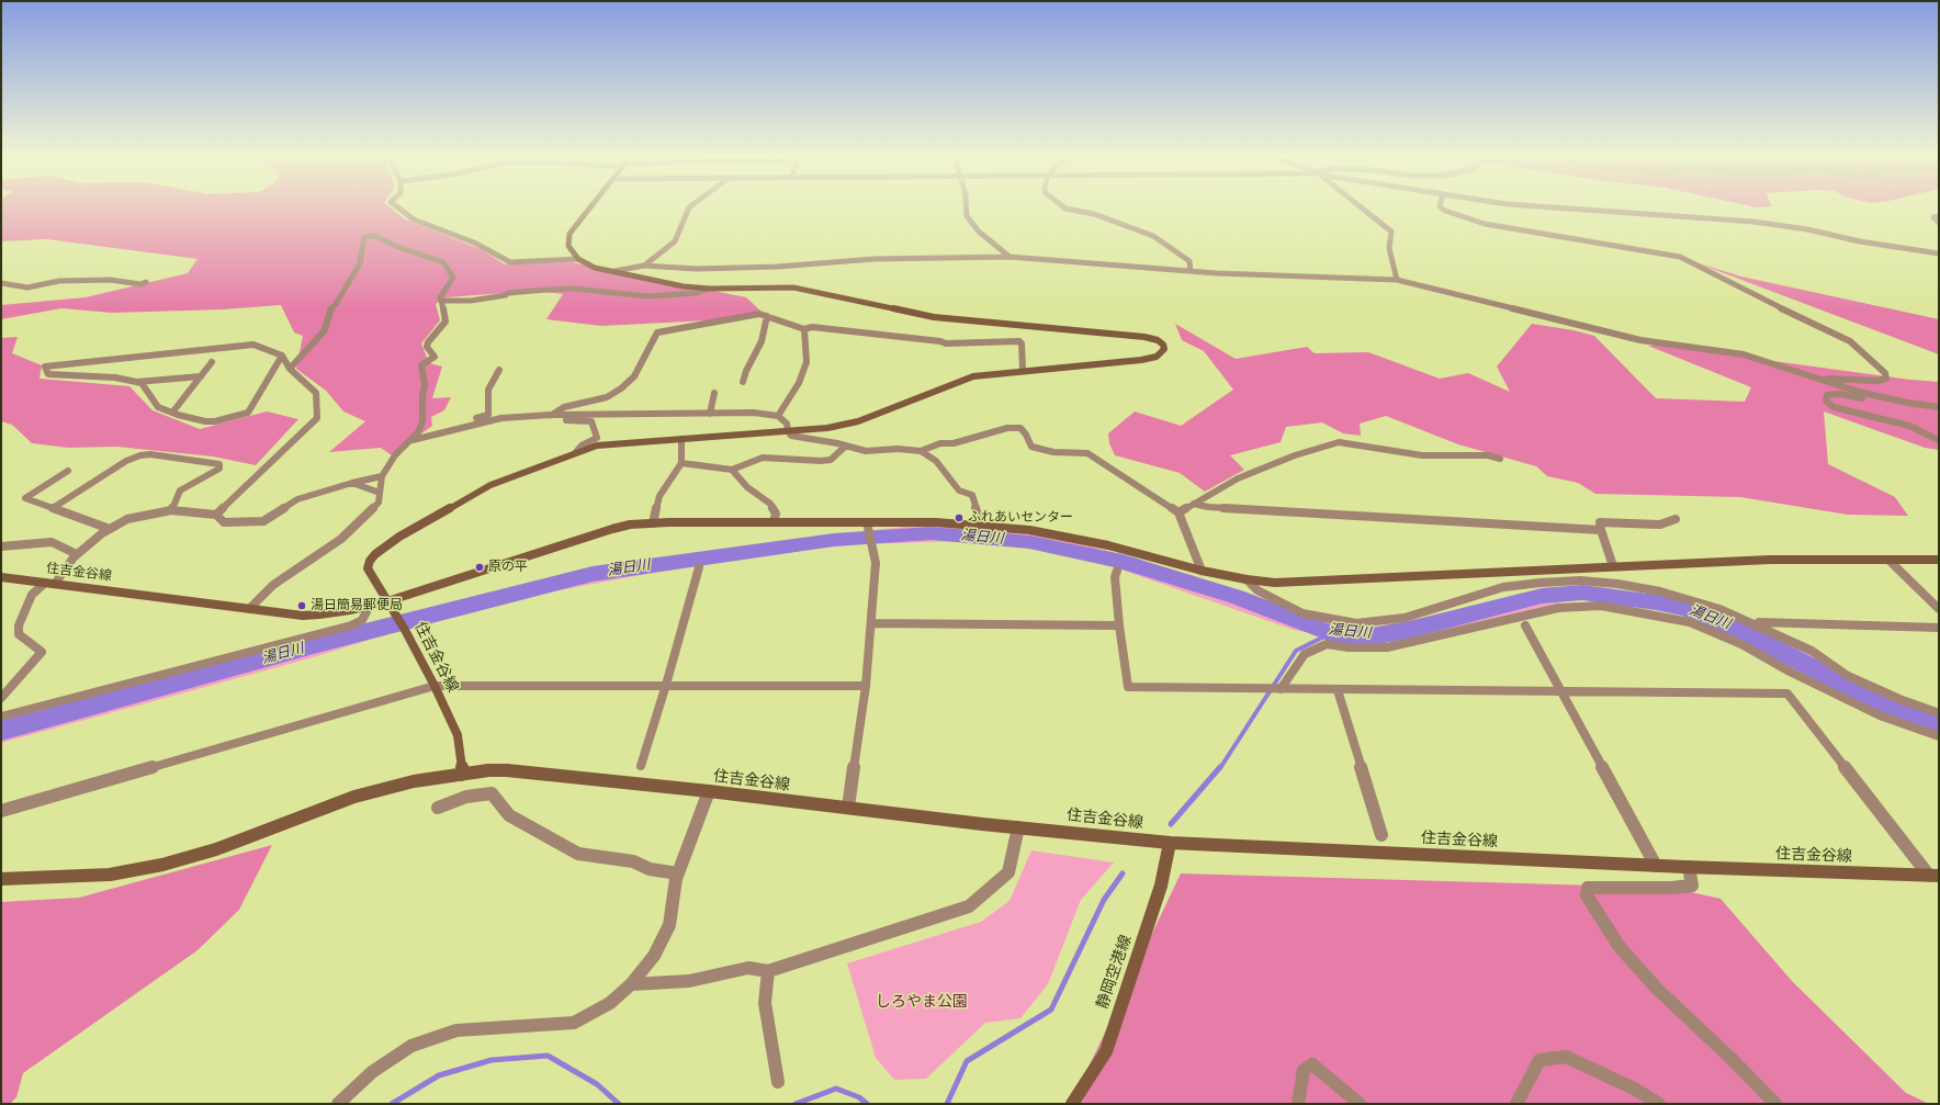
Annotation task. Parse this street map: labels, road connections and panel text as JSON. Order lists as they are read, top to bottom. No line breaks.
{"streets":{"main road":["住吉金谷線","静岡空港線"]},"crossings":[["住吉金谷線","静岡空港線"]],"water":["湯日川"],"parks":["しろやま公園"],"places":["ふれあいセンター","原の平","湯日簡易郵便局"]}
